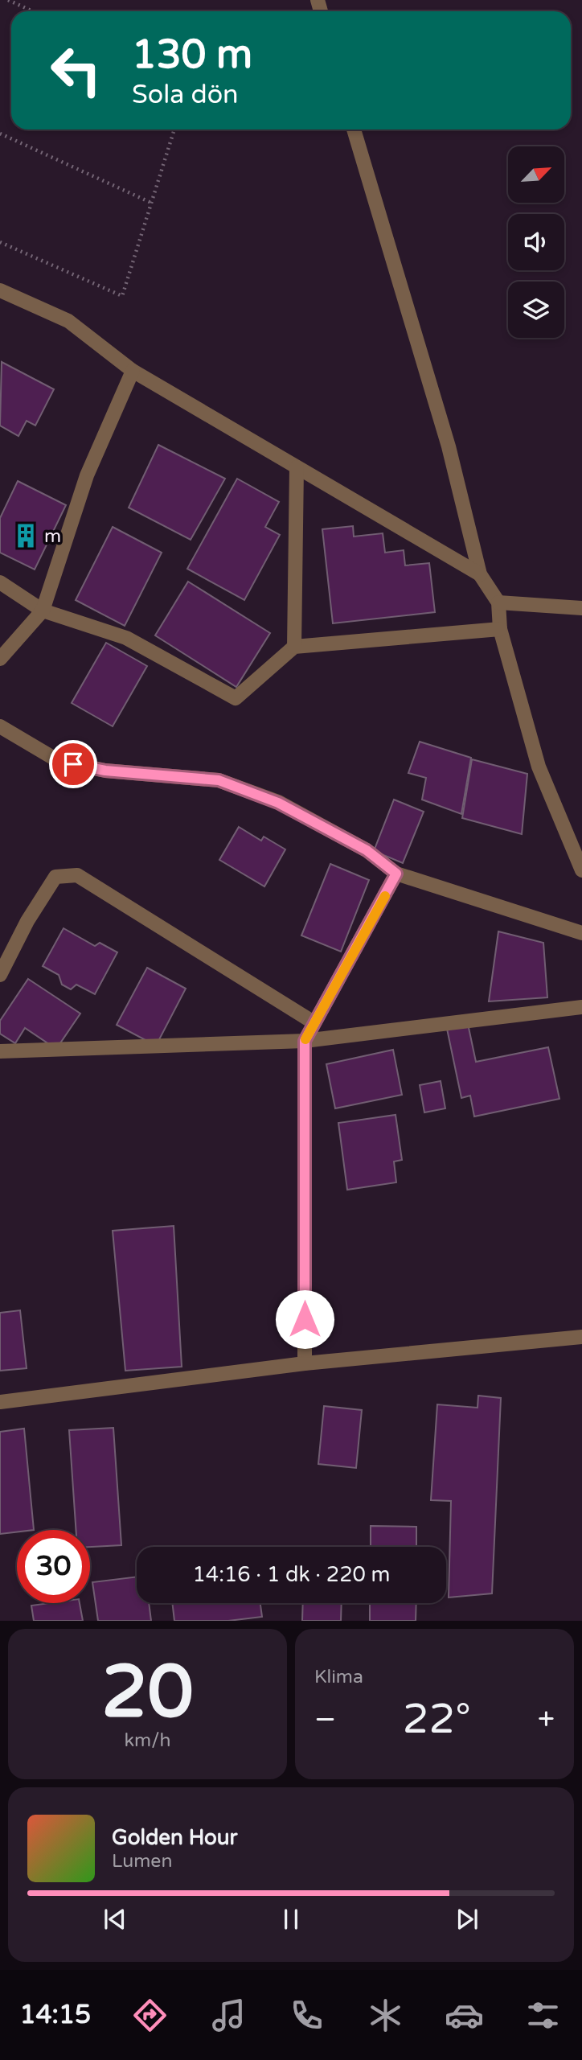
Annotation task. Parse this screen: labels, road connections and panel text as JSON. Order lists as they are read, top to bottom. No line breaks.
{"places":{"building":["m"]},"north":"top right","page":{"turn":["130 m","Sola dön"],"limit":"30","trip":"14:16 · 1 dk · 220 m","tile":[["20","km/h"],"Klima"],"heat":["−","22°","+"],"song":["Golden Hour","Lumen"],"tabs":"14:15"}}
